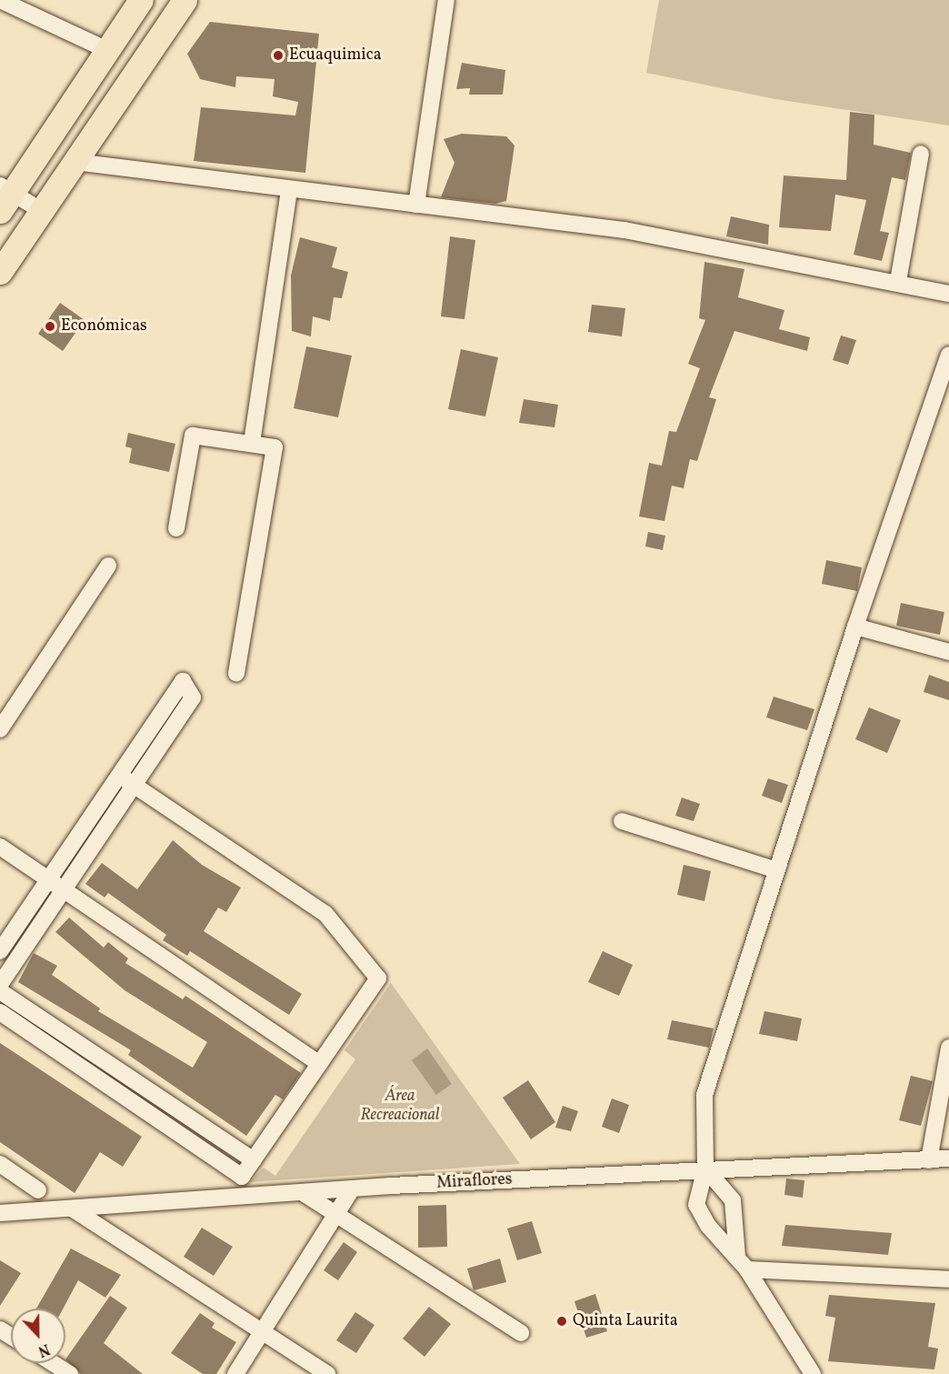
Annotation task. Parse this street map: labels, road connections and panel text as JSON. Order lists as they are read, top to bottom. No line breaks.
{"streets":{"street":["Miraflores"]},"parks":["Área Recreacional"],"places":["Ecuaquimica","Económicas","Quinta Laurita"],"north":"bottom"}
